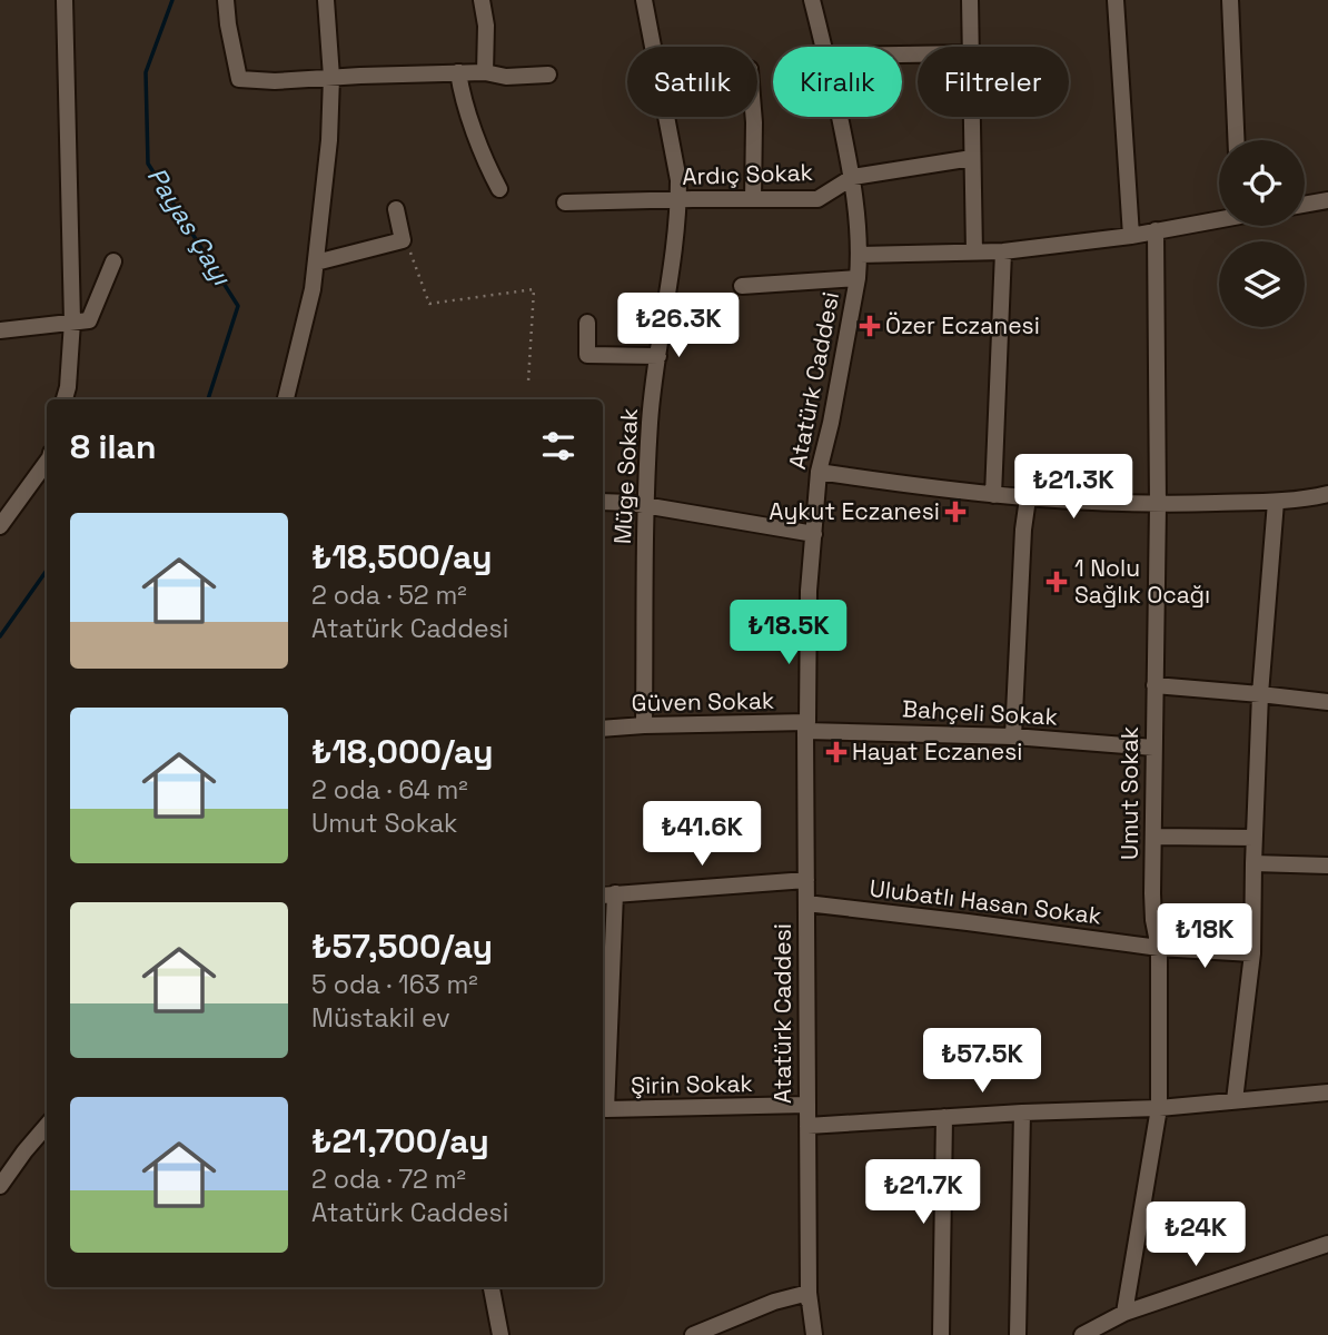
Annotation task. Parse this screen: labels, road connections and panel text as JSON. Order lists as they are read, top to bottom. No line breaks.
{"streets":{"street":["Ardıç Sokak","Atatürk Caddesi","Müge Sokak","Güven Sokak","Bahçeli Sokak","Umut Sokak","Ulubatlı Hasan Sokak","Şirin Sokak"]},"crossings":[["Ardıç Sokak","Atatürk Caddesi"],["Ardıç Sokak","Müge Sokak"],["Atatürk Caddesi","Güven Sokak"],["Atatürk Caddesi","Bahçeli Sokak"],["Atatürk Caddesi","Ulubatlı Hasan Sokak"],["Atatürk Caddesi","Şirin Sokak"],["Müge Sokak","Güven Sokak"],["Güven Sokak","Bahçeli Sokak"],["Bahçeli Sokak","Umut Sokak"],["Umut Sokak","Ulubatlı Hasan Sokak"]],"water":["Payas Çayı"],"places":{"health":["Özer Eczanesi","Aykut Eczanesi","1 Nolu Sağlık Ocağı","Hayat Eczanesi"]},"page":{"chip":["Satılık","Kiralık","Filtreler"],"price":["₺26.3K","₺21.3K","₺18.5K","₺41.6K","₺18K","₺57.5K","₺21.7K","₺24K"],"heading":"8 ilan","list":[{"name":"₺18,500/ay","note":"2 oda · 52 m² · Atatürk Caddesi"},{"name":"₺18,000/ay","note":"2 oda · 64 m² · Umut Sokak"},{"name":"₺57,500/ay","note":"5 oda · 163 m² · Müstakil ev"},{"name":"₺21,700/ay","note":"2 oda · 72 m² · Atatürk Caddesi"}]}}
